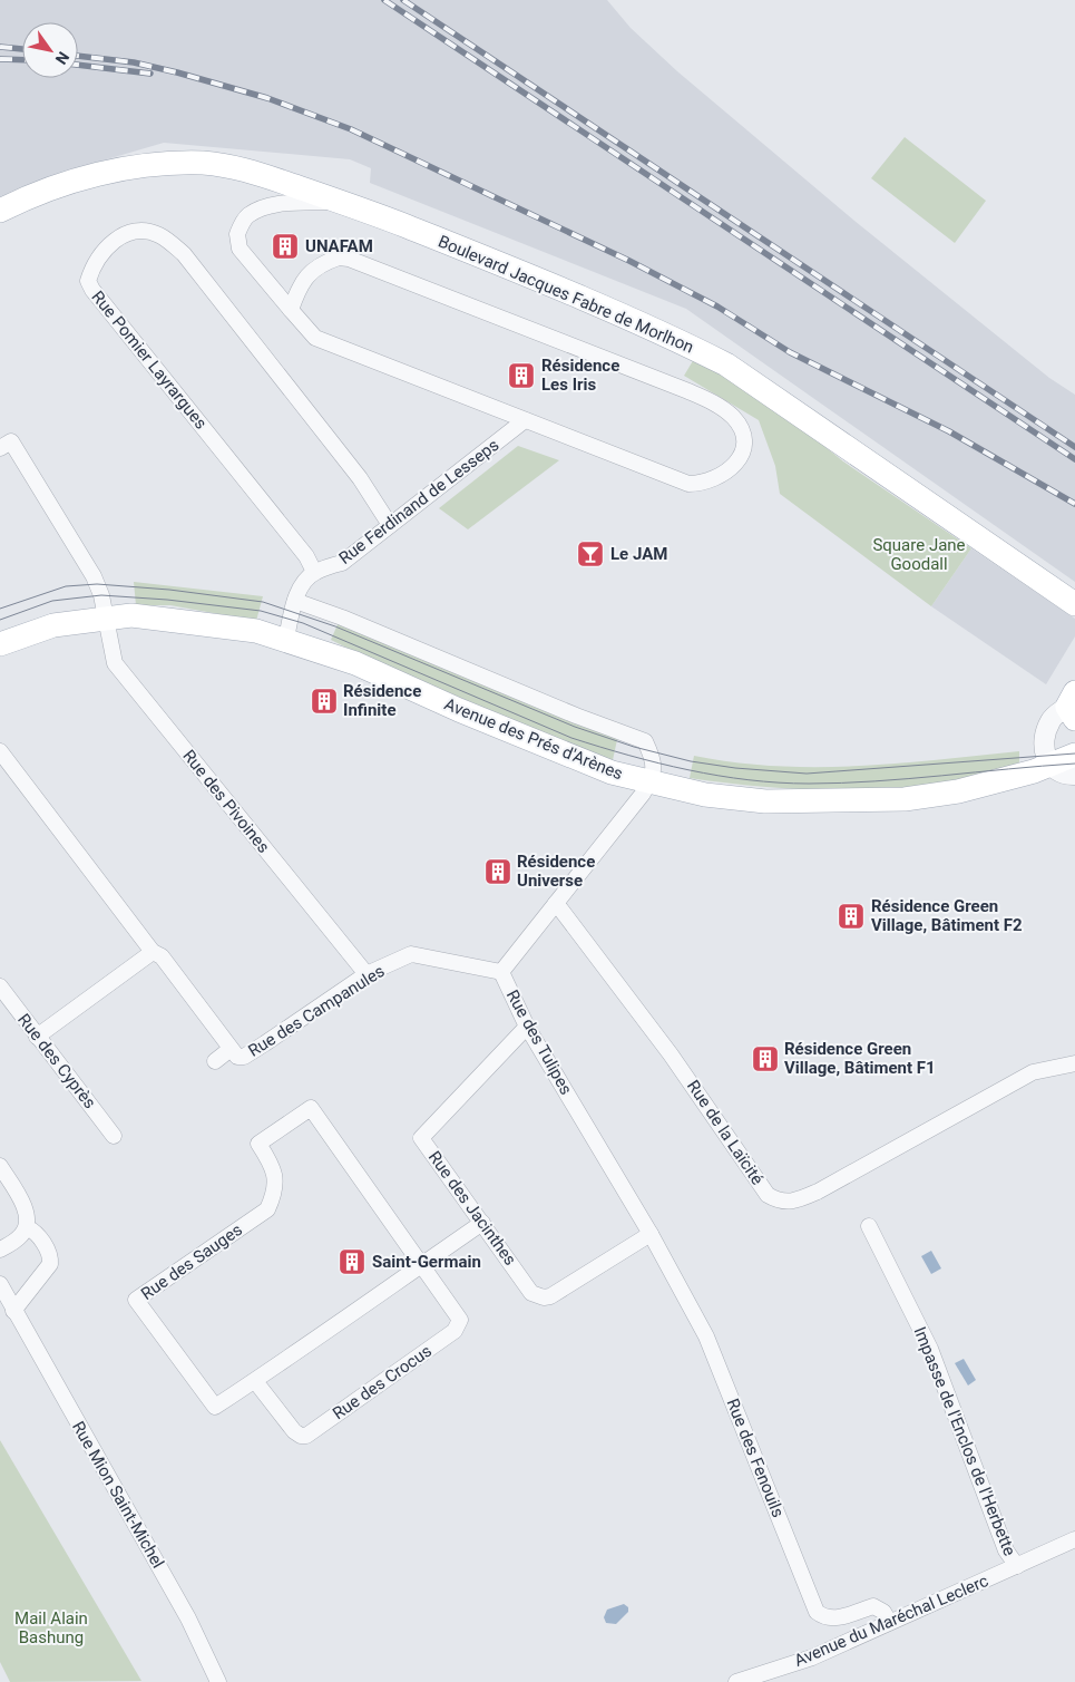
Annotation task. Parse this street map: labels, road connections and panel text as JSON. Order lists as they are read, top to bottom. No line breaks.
{"streets":{"main road":["Boulevard Jacques Fabre de Morlhon","Avenue des Prés d'Arènes"],"street":["Rue Pomier Layrargues","Rue Ferdinand de Lesseps","Rue des Pivoines","Rue des Campanules","Rue des Tulipes","Rue des Cyprès","Rue de la Laïcité","Rue des Jacinthes","Rue des Sauges","Rue des Crocus","Impasse de l'Enclos de l'Herbette","Rue des Fenouils","Rue Mion Saint-Michel","Avenue du Maréchal Leclerc"]},"crossings":[["Rue Pomier Layrargues","Rue Ferdinand de Lesseps"],["Avenue des Prés d'Arènes","Rue des Pivoines"],["Avenue des Prés d'Arènes","Rue des Tulipes"],["Rue des Pivoines","Rue des Campanules"],["Rue des Campanules","Rue des Tulipes"],["Rue des Tulipes","Rue de la Laïcité"],["Rue des Tulipes","Rue des Jacinthes"],["Rue des Tulipes","Rue des Fenouils"],["Rue des Jacinthes","Rue des Sauges"],["Rue des Jacinthes","Rue des Fenouils"],["Rue des Sauges","Rue des Crocus"],["Impasse de l'Enclos de l'Herbette","Avenue du Maréchal Leclerc"],["Rue des Fenouils","Avenue du Maréchal Leclerc"]],"parks":["Square Jane Goodall","Mail Alain Bashung"],"places":{"building":["UNAFAM","Résidence Les Iris","Résidence Infinite","Résidence Universe","Résidence Green Village, Bâtiment F2","Résidence Green Village, Bâtiment F1","Saint-Germain"],"bar":["Le JAM"]},"north":"bottom right"}
